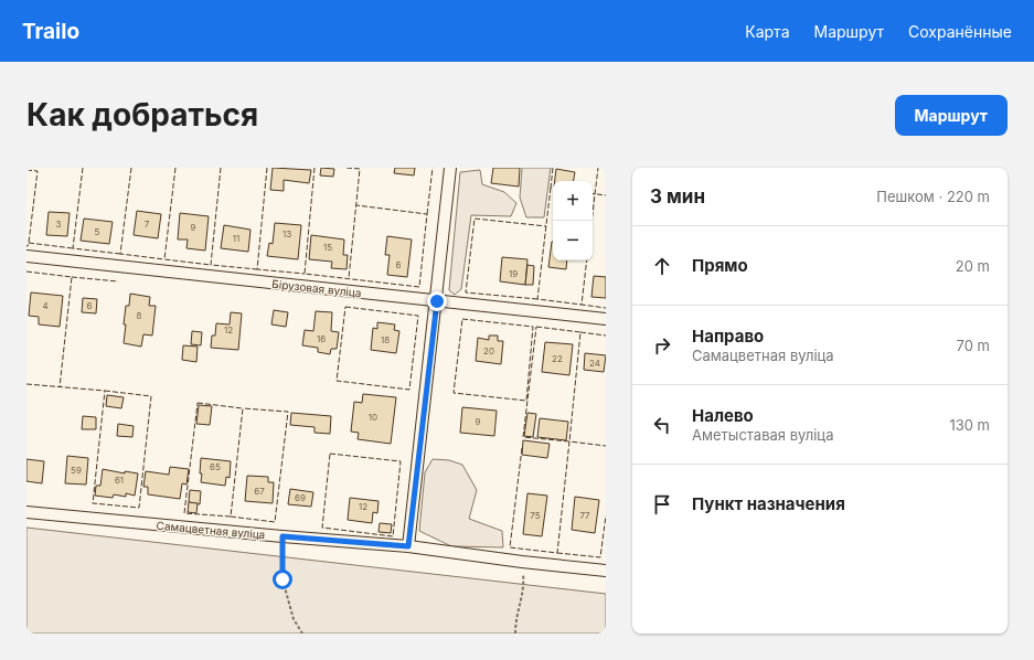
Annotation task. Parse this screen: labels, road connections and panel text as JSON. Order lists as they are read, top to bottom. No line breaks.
{"streets":{"street":["Бірузовая вуліца","Самацветная вуліца"]},"house_numbers":["3","7","9","5","13","11","15","6","19","4","6","8","12","16","18","20","22","24","10","9","65","59","61","67","69","12","75","77"],"page":{"header":"Trailo","nav":["Карта","Маршрут","Сохранённые"],"buttons":"Маршрут","title":"Как добраться","heading":["3 мин","Пешком · 220 m"],"map_buttons":["+","−"],"list":[["Прямо","20 m"],["Направо","Самацветная вуліца","70 m"],["Налево","Аметыставая вуліца","130 m"],"Пункт назначения"]}}
